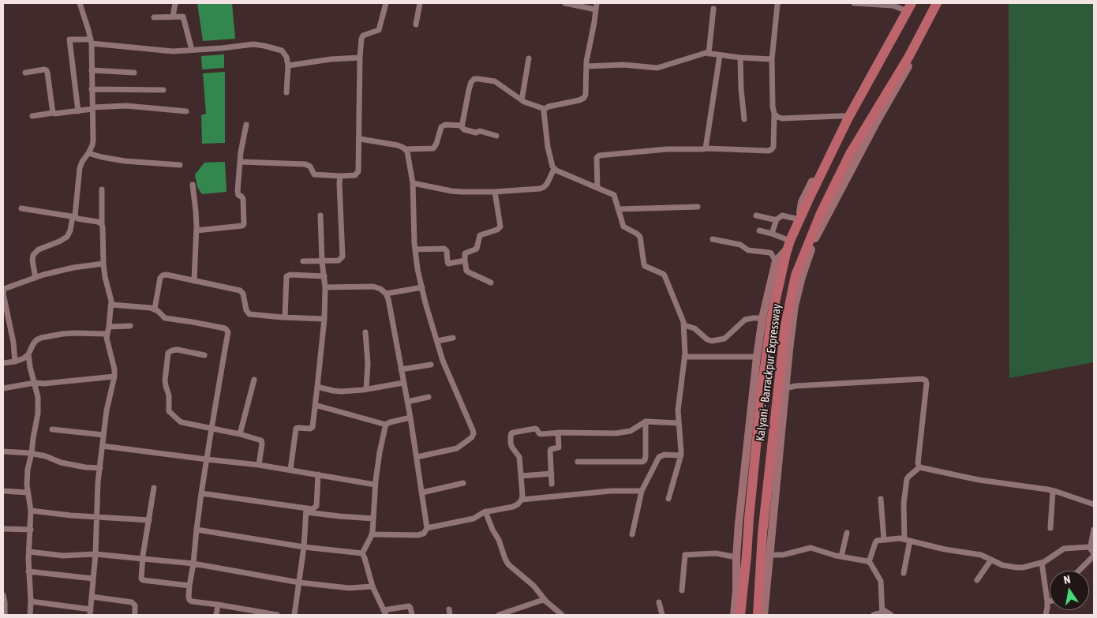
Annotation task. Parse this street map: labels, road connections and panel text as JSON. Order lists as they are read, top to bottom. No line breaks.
{"streets":{"highway":["Kalyani - Barrackpur Expressway"]},"north":"top"}
